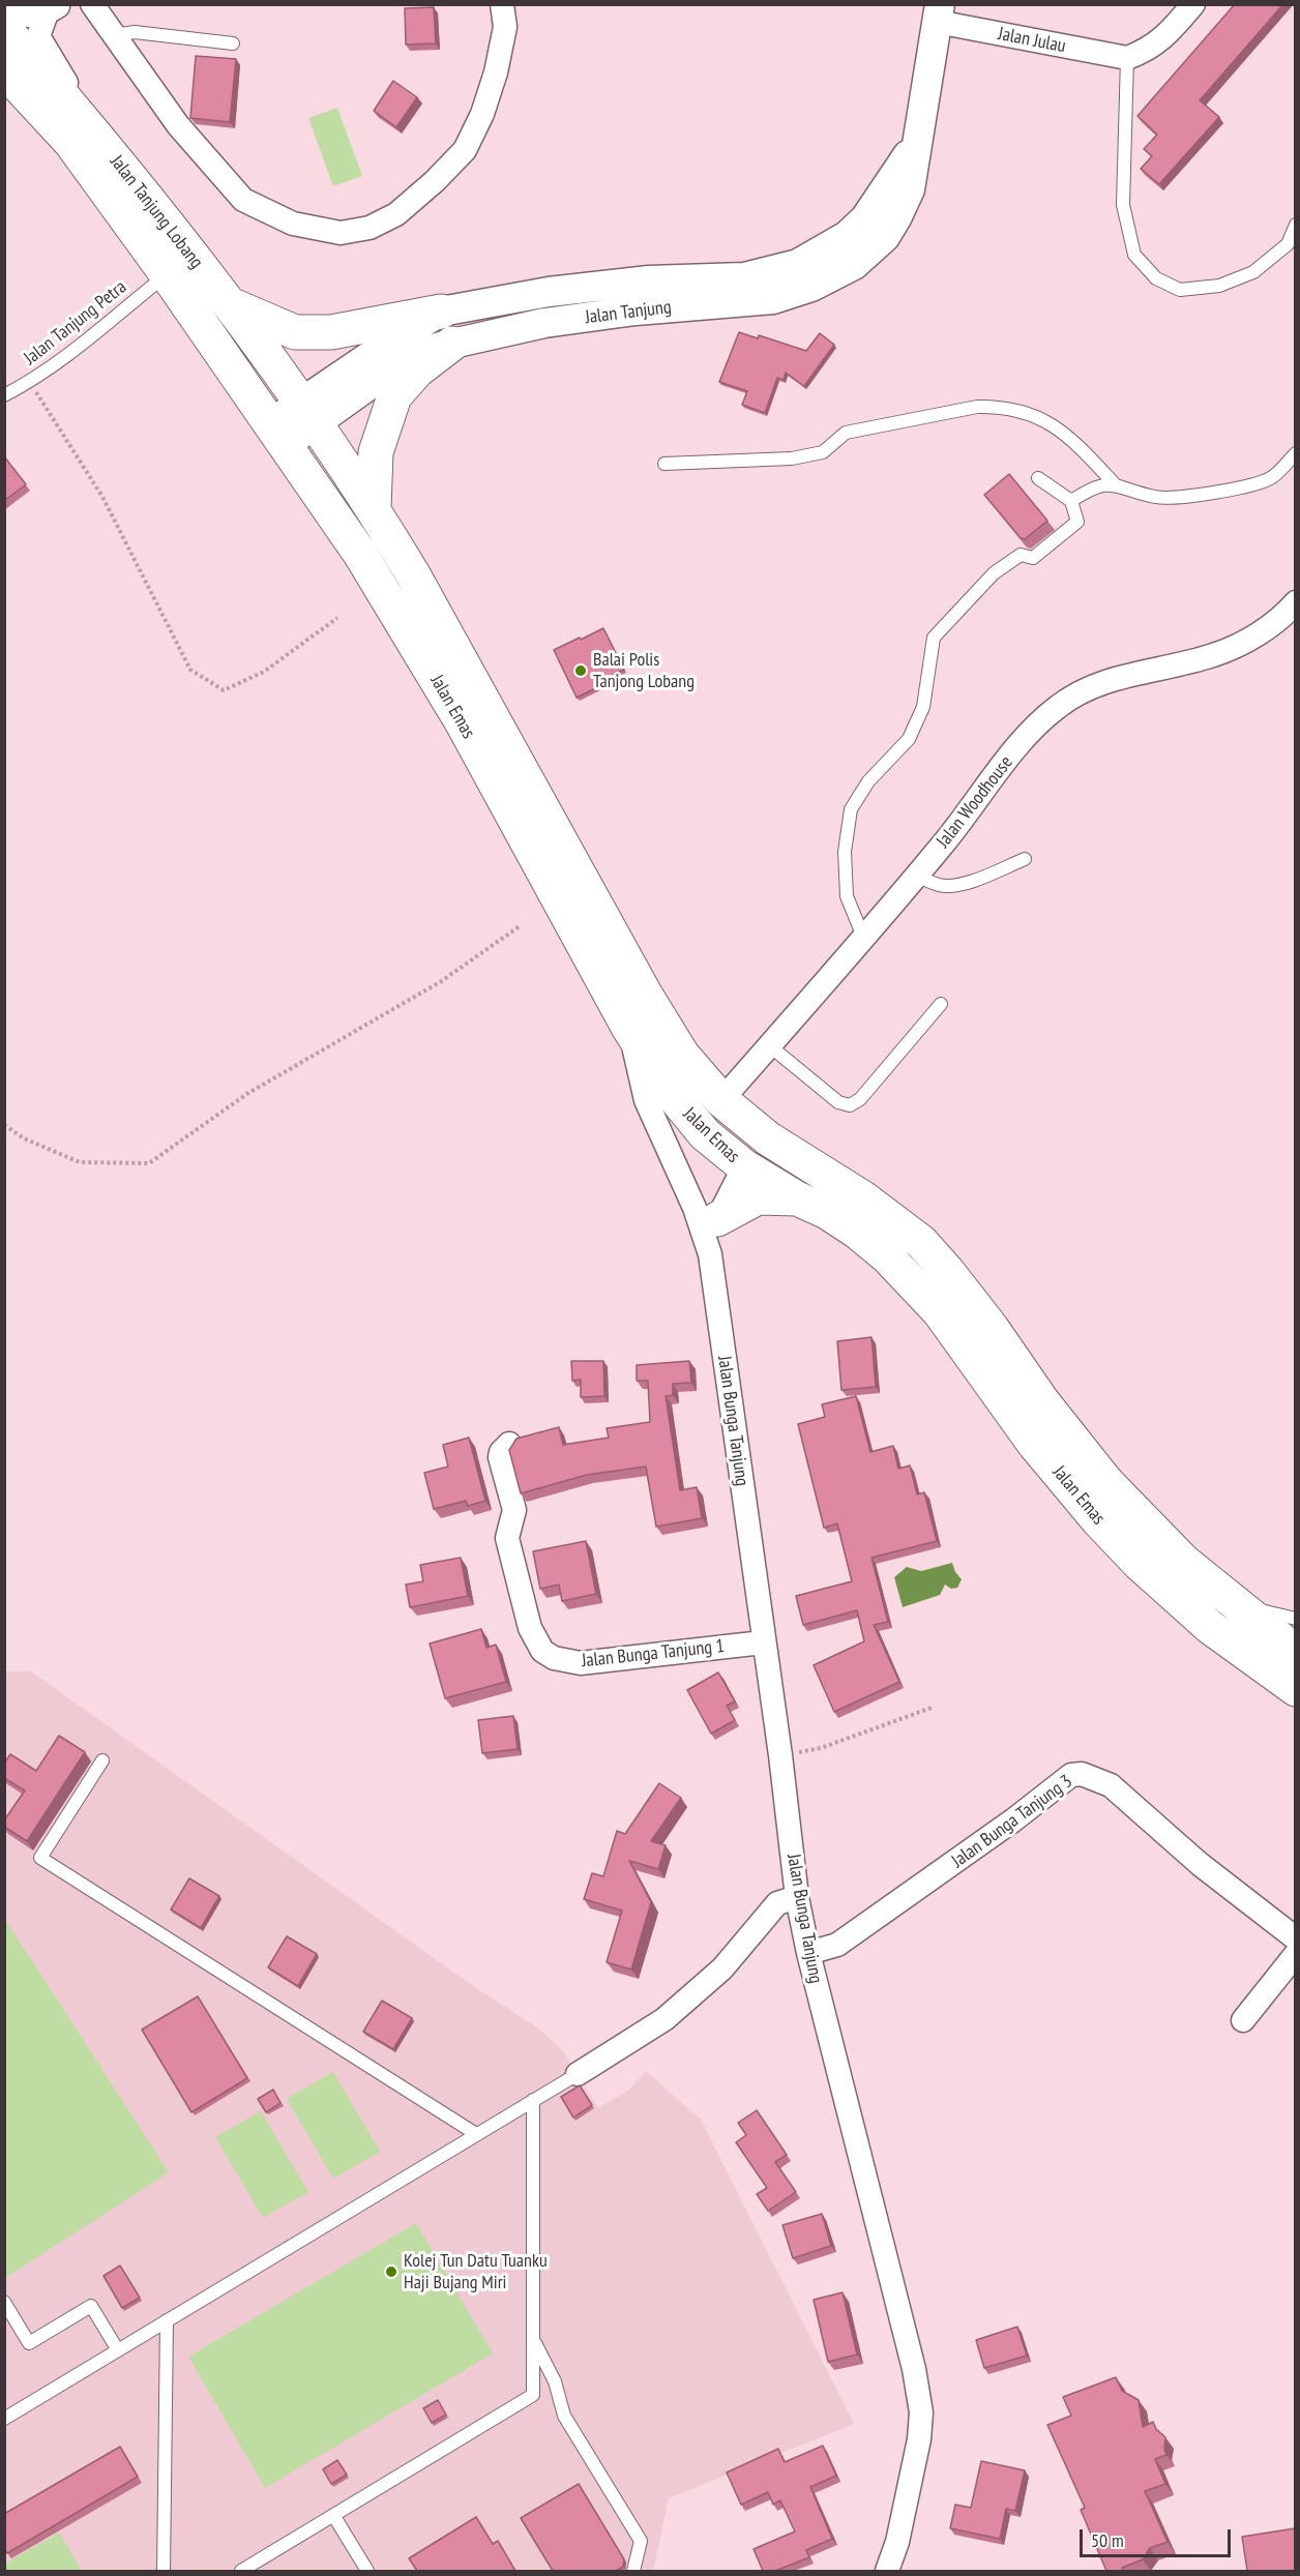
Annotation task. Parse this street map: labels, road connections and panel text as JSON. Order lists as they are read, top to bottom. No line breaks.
{"streets":{"main road":["Jalan Tanjung Lobang","Jalan Emas"],"street":["Jalan Julau","Jalan Tanjung","Jalan Woodhouse","Jalan Bunga Tanjung","Jalan Bunga Tanjung 1","Jalan Bunga Tanjung 3"],"lane":["Jalan Tanjung Petra"]},"crossings":[["Jalan Julau","Jalan Tanjung"],["Jalan Tanjung Lobang","Jalan Tanjung"],["Jalan Tanjung Lobang","Jalan Tanjung Petra"],["Jalan Tanjung Lobang","Jalan Emas"],["Jalan Tanjung","Jalan Emas"],["Jalan Emas","Jalan Woodhouse"],["Jalan Bunga Tanjung","Jalan Bunga Tanjung 1"],["Jalan Bunga Tanjung","Jalan Bunga Tanjung 3"]],"places":["Balai Polis Tanjong Lobang","Kolej Tun Datu Tuanku Haji Bujang Miri"],"scale_bar":"50 m"}
